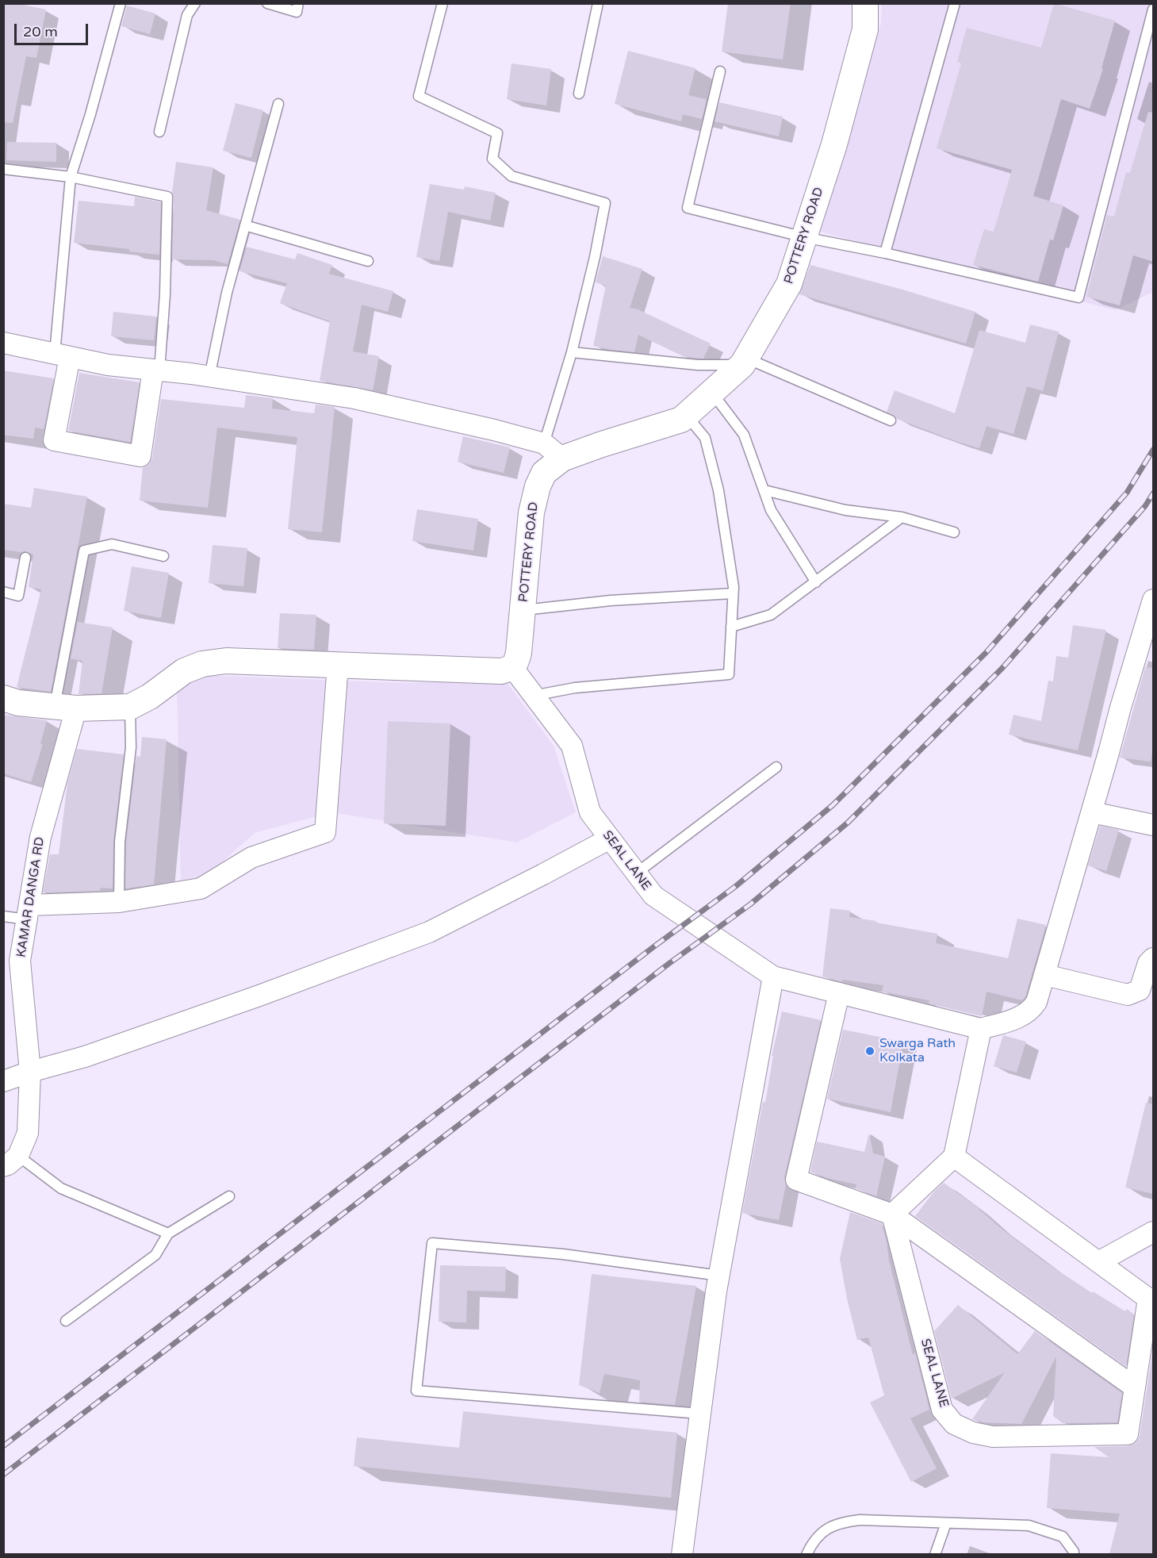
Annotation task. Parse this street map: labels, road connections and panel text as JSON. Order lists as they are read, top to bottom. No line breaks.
{"streets":{"street":["POTTERY ROAD","SEAL LANE","KAMAR DANGA RD"]},"crossings":[["POTTERY ROAD","SEAL LANE"]],"places":["Swarga Rath Kolkata"],"scale_bar":"20 m"}
